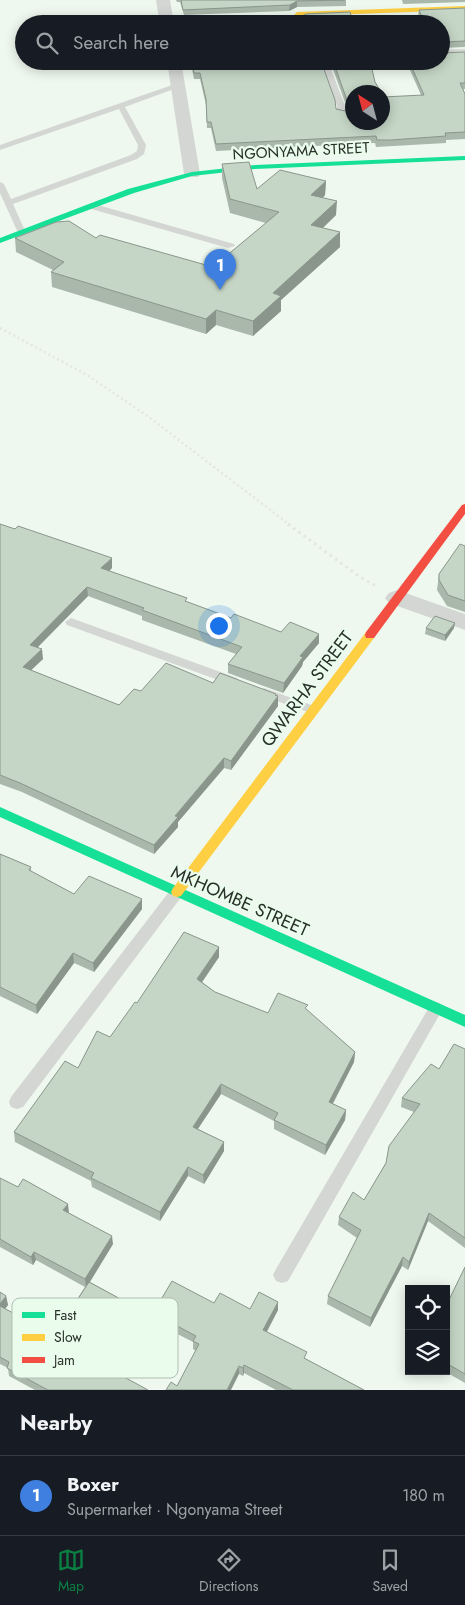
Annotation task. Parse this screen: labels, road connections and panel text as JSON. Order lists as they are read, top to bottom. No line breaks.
{"streets":{"street":["NGONYAMA STREET","QWARHA STREET","MKHOMBE STREET"]},"crossings":[["QWARHA STREET","MKHOMBE STREET"]],"legend":["Fast","Slow","Jam"],"north":"top left","page":{"search":"Search here","pins":"1","heading":"Nearby","list":[{"mark":"1","name":"Boxer","note":"Supermarket · Ngonyama Street","value":"180 m"}],"nav":["Map","Directions","Saved"]}}
